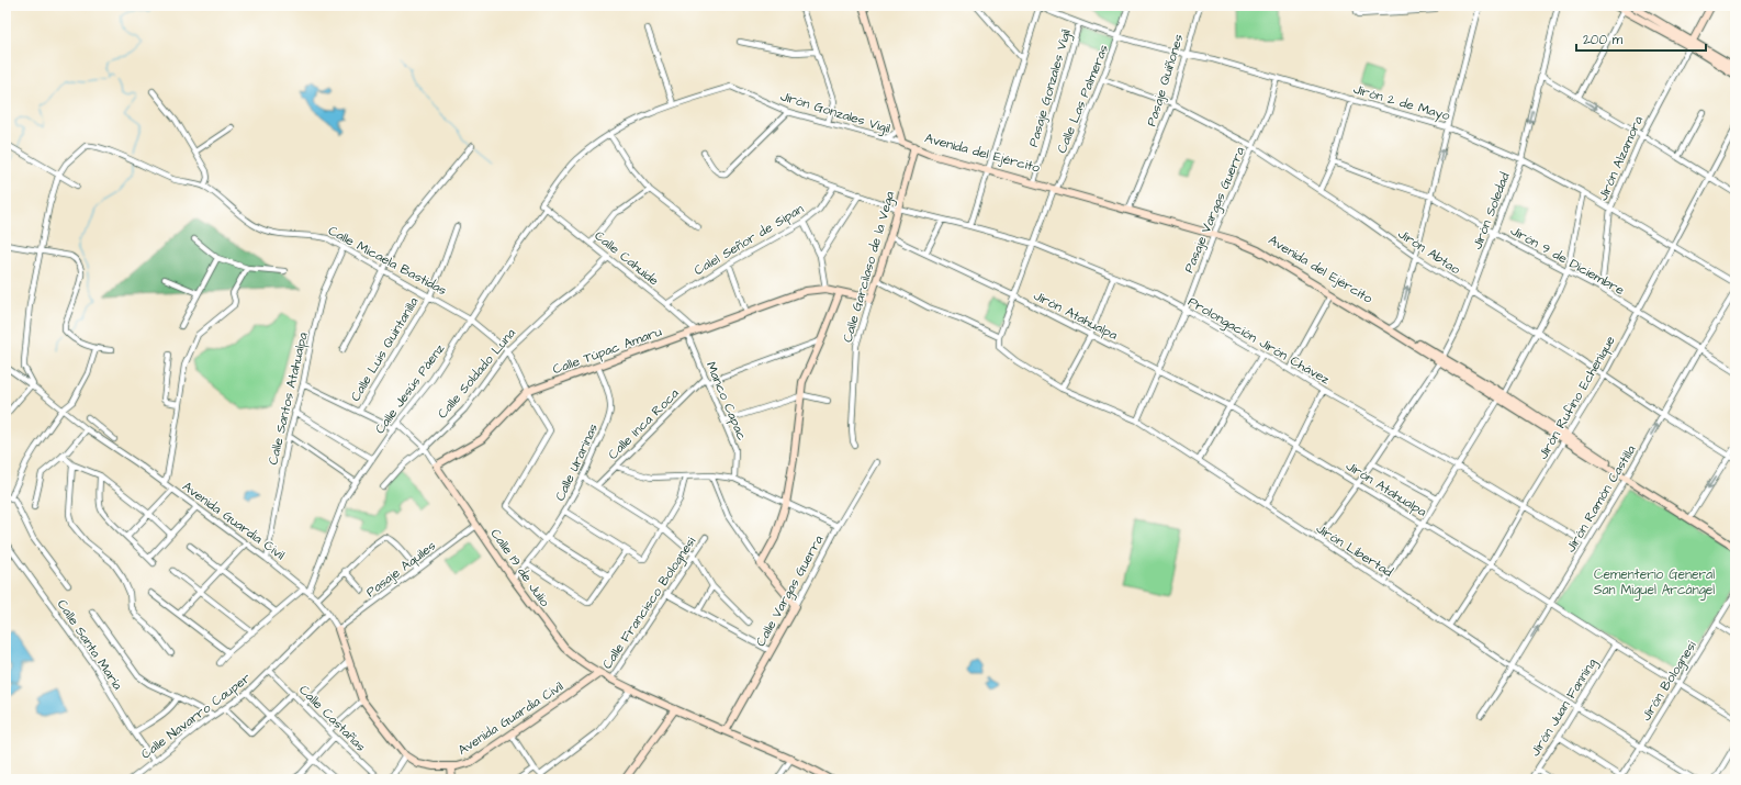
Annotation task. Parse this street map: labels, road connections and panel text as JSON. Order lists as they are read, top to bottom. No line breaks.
{"streets":{"street":["Pasaje Quiñones","Pasaje Gonzales Vigil","Calle Las Palmeras","Jirón 2 de Mayo","Jirón Gonzales Vigil","Avenida del Ejército","Jirón Alzamora","Pasaje Vargas Guerra","Jirón Soledad","Calel Señor de Sipan","Jirón Abtao","Calle Cahuide","Calle Micaela Bastidas","Jirón 9 de Diciembre","Calle Garcilaso de la Vega","Jirón Atahualpa","Prolongación Jirón Chávez","Calle Luis Quintanilla","Calle Túpac Amaru","Calle Soldado Luna","Calle Jesús Páenz","Jirón Rufino Echenique","Calle Santos Atahualpa","Manco Capac","Calle Inca Roca","Calle Urarinas","Jirón Ramón Castilla","Avenida Guardia Civil","Jirón Libertad","Calle 19 de Julio","Pasaje Aquiles","Calle Vargas Guerra","Calle Francisco Bolognesi","Calle Santa María","Jirón Bolognesi","Jirón Juan Fanning","Calle Navarro Cauper","Calle Castañas"]},"crossings":[["Pasaje Quiñones","Jirón 2 de Mayo"],["Pasaje Quiñones","Avenida del Ejército"],["Pasaje Quiñones","Jirón Abtao"],["Pasaje Gonzales Vigil","Jirón 2 de Mayo"],["Pasaje Gonzales Vigil","Avenida del Ejército"],["Calle Las Palmeras","Jirón 2 de Mayo"],["Calle Las Palmeras","Avenida del Ejército"],["Calle Las Palmeras","Jirón Abtao"],["Calle Las Palmeras","Jirón Atahualpa"],["Calle Las Palmeras","Prolongación Jirón Chávez"],["Calle Las Palmeras","Jirón Libertad"],["Jirón 2 de Mayo","Jirón Alzamora"],["Jirón 2 de Mayo","Pasaje Vargas Guerra"],["Jirón 2 de Mayo","Jirón Soledad"],["Jirón 2 de Mayo","Jirón Rufino Echenique"],["Jirón Gonzales Vigil","Avenida del Ejército"],["Jirón Gonzales Vigil","Calle Cahuide"],["Jirón Gonzales Vigil","Calle Jesús Páenz"],["Avenida del Ejército","Pasaje Vargas Guerra"],["Avenida del Ejército","Jirón Soledad"],["Avenida del Ejército","Calle Garcilaso de la Vega"],["Avenida del Ejército","Jirón Rufino Echenique"],["Avenida del Ejército","Jirón Ramón Castilla"],["Jirón Alzamora","Jirón 9 de Diciembre"],["Pasaje Vargas Guerra","Jirón Abtao"],["Pasaje Vargas Guerra","Jirón Atahualpa"],["Pasaje Vargas Guerra","Prolongación Jirón Chávez"],["Pasaje Vargas Guerra","Jirón Libertad"],["Jirón Soledad","Jirón Abtao"],["Jirón Soledad","Jirón 9 de Diciembre"],["Jirón Soledad","Jirón Atahualpa"],["Jirón Soledad","Prolongación Jirón Chávez"],["Jirón Soledad","Jirón Libertad"],["Calel Señor de Sipan","Calle Cahuide"],["Calel Señor de Sipan","Prolongación Jirón Chávez"],["Jirón Abtao","Jirón Rufino Echenique"],["Jirón Abtao","Jirón Ramón Castilla"],["Calle Cahuide","Calle Túpac Amaru"],["Calle Cahuide","Calle Soldado Luna"],["Calle Cahuide","Calle Jesús Páenz"],["Calle Micaela Bastidas","Calle Luis Quintanilla"],["Calle Micaela Bastidas","Calle Túpac Amaru"],["Calle Micaela Bastidas","Calle Soldado Luna"],["Calle Micaela Bastidas","Calle Jesús Páenz"],["Calle Micaela Bastidas","Calle Santos Atahualpa"],["Calle Micaela Bastidas","Calle Urarinas"],["Jirón 9 de Diciembre","Jirón Rufino Echenique"],["Jirón 9 de Diciembre","Jirón Ramón Castilla"],["Calle Garcilaso de la Vega","Jirón Atahualpa"],["Calle Garcilaso de la Vega","Prolongación Jirón Chávez"],["Jirón Atahualpa","Jirón Rufino Echenique"],["Jirón Atahualpa","Jirón Ramón Castilla"],["Jirón Atahualpa","Jirón Bolognesi"],["Jirón Atahualpa","Jirón Juan Fanning"],["Prolongación Jirón Chávez","Jirón Rufino Echenique"],["Prolongación Jirón Chávez","Jirón Ramón Castilla"],["Calle Túpac Amaru","Manco Capac"],["Calle Túpac Amaru","Calle Urarinas"],["Calle Jesús Páenz","Avenida Guardia Civil"],["Jirón Rufino Echenique","Jirón Libertad"],["Calle Santos Atahualpa","Avenida Guardia Civil"],["Manco Capac","Calle Inca Roca"],["Calle Urarinas","Calle 19 de Julio"],["Jirón Ramón Castilla","Jirón Libertad"],["Avenida Guardia Civil","Calle 19 de Julio"],["Avenida Guardia Civil","Pasaje Aquiles"],["Avenida Guardia Civil","Calle Navarro Cauper"],["Jirón Libertad","Jirón Bolognesi"],["Jirón Libertad","Jirón Juan Fanning"],["Calle 19 de Julio","Pasaje Aquiles"],["Calle Santa María","Calle Navarro Cauper"],["Calle Navarro Cauper","Calle Castañas"]],"parks":["Cementerio General San Miguel Arcángel"],"scale_bar":"200 m"}
